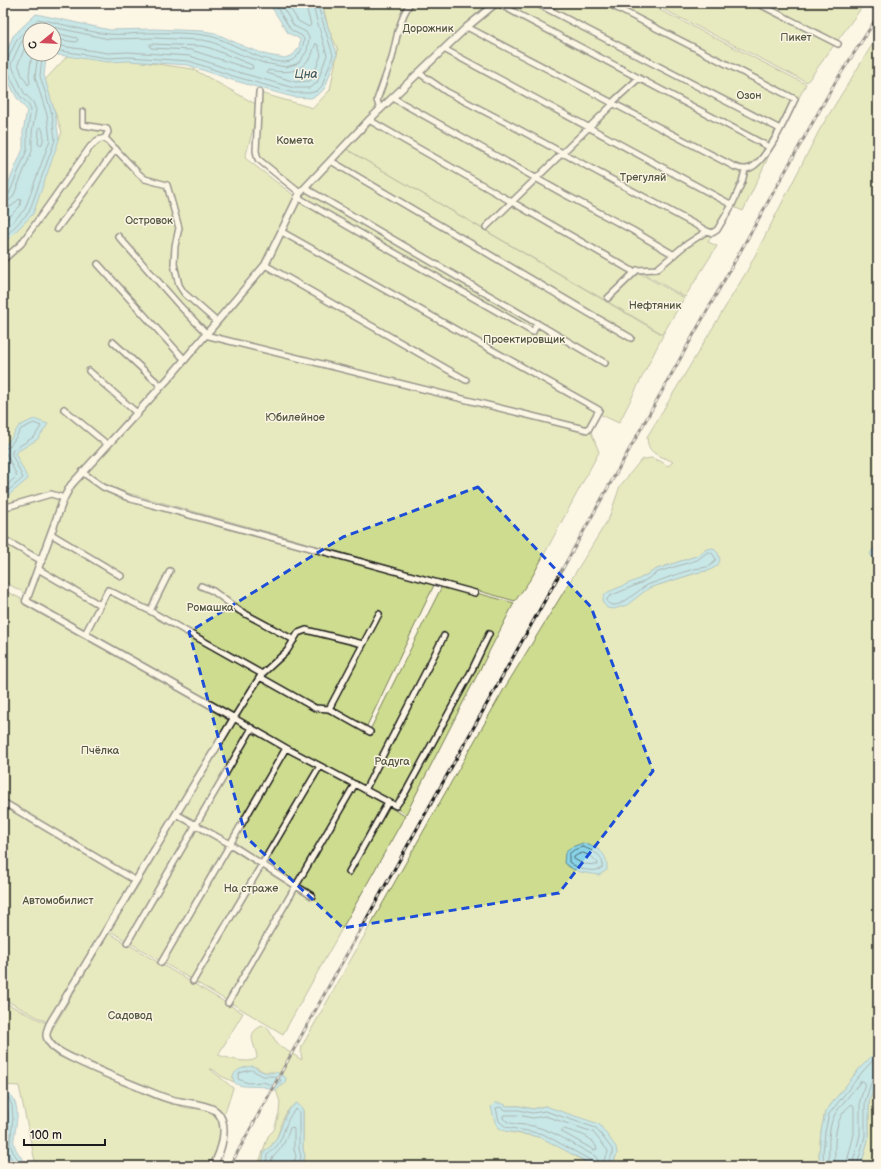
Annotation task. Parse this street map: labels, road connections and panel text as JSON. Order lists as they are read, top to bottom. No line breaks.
{"water":["Цна"],"parks":["Дорожник","Пикет","Озон","Комета","Трегуляй","Островок","Нефтяник","Проектировщик","Юбилейное","Ромашка","Пчёлка","Радуга","На страже","Автомобилист","Садовод"],"scale_bar":"100 m","north":"left"}
